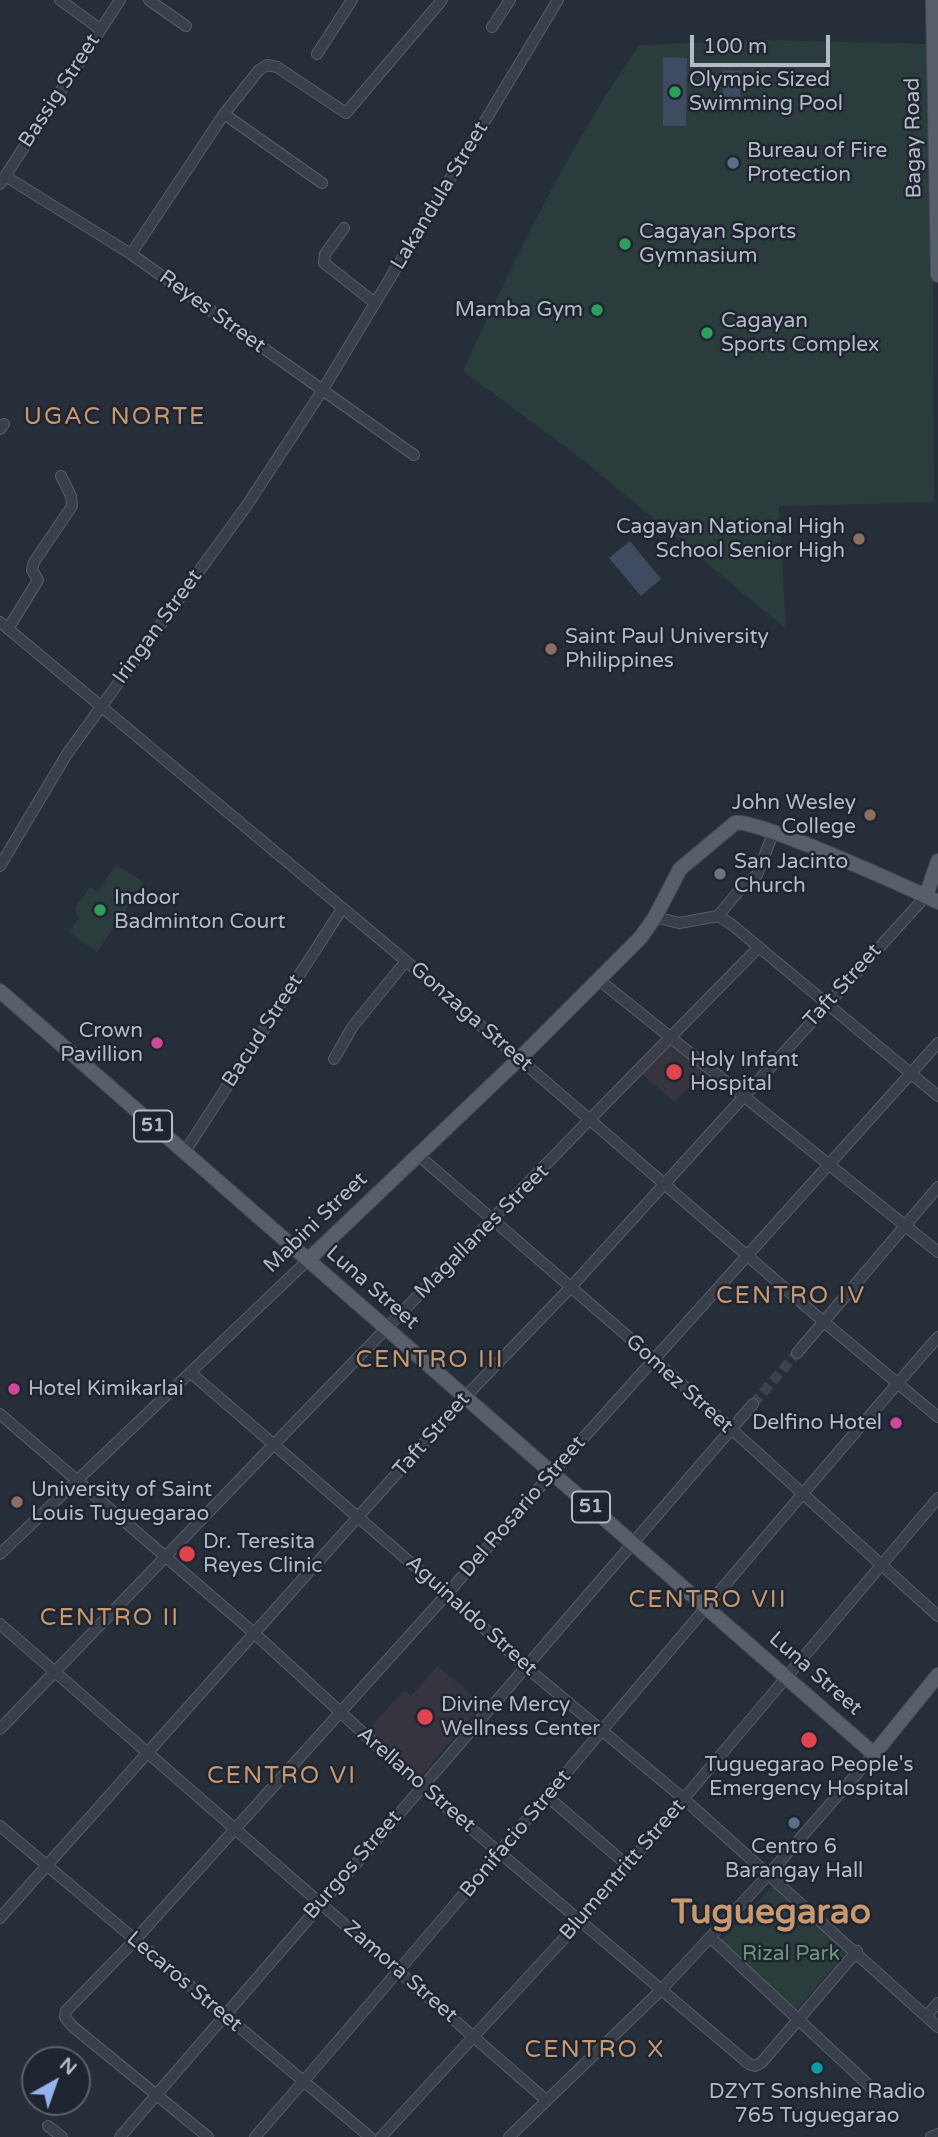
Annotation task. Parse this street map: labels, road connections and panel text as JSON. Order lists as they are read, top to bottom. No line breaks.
{"streets":{"main road":["Bagay Road","51","Mabini Street","Luna Street"],"street":["Bassig Street","Lakandula Street","Reyes Street","Iringan Street","Taft Street","Gonzaga Street","Bacud Street","Magallanes Street","Gomez Street","Del Rosario Street","Aguinaldo Street","Arellano Street","Bonifacio Street","Burgos Street","Blumentritt Street","Zamora Street","Lecaros Street"]},"crossings":[["Bassig Street","Reyes Street"],["Lakandula Street","Reyes Street"],["Lakandula Street","Iringan Street"],["Reyes Street","Iringan Street"],["Iringan Street","Gonzaga Street"],["Taft Street","Gonzaga Street"],["Taft Street","Luna Street"],["Taft Street","Gomez Street"],["Taft Street","Aguinaldo Street"],["Taft Street","Arellano Street"],["Taft Street","Zamora Street"],["Taft Street","Lecaros Street"],["Gonzaga Street","Bacud Street"],["Gonzaga Street","Mabini Street"],["Gonzaga Street","Magallanes Street"],["Gonzaga Street","Del Rosario Street"],["Gonzaga Street","Bonifacio Street"],["Bacud Street","Luna Street"],["Mabini Street","Luna Street"],["Mabini Street","Gomez Street"],["Mabini Street","Aguinaldo Street"],["Mabini Street","Arellano Street"],["Magallanes Street","Luna Street"],["Magallanes Street","Gomez Street"],["Magallanes Street","Aguinaldo Street"],["Magallanes Street","Arellano Street"],["Magallanes Street","Zamora Street"],["Luna Street","Del Rosario Street"],["Luna Street","Bonifacio Street"],["Luna Street","Burgos Street"],["Luna Street","Blumentritt Street"],["Gomez Street","Del Rosario Street"],["Gomez Street","Bonifacio Street"],["Gomez Street","Burgos Street"],["Gomez Street","Blumentritt Street"],["Del Rosario Street","Aguinaldo Street"],["Del Rosario Street","Arellano Street"],["Del Rosario Street","Burgos Street"],["Del Rosario Street","Zamora Street"],["Del Rosario Street","Lecaros Street"],["Aguinaldo Street","Bonifacio Street"],["Aguinaldo Street","Burgos Street"],["Aguinaldo Street","Blumentritt Street"],["Arellano Street","Bonifacio Street"],["Arellano Street","Burgos Street"],["Arellano Street","Blumentritt Street"],["Bonifacio Street","Zamora Street"],["Bonifacio Street","Lecaros Street"],["Burgos Street","Zamora Street"],["Burgos Street","Lecaros Street"],["Blumentritt Street","Zamora Street"]],"districts":["UGAC NORTE","CENTRO IV","CENTRO III","CENTRO VII","CENTRO II","CENTRO VI","Tuguegarao","CENTRO X"],"parks":["Rizal Park"],"places":["Olympic Sized Swimming Pool","Bureau of Fire Protection","Cagayan Sports Gymnasium","Mamba Gym","Cagayan Sports Complex","Cagayan National High School Senior High","Saint Paul University Philippines","John Wesley College","San Jacinto Church","Indoor Badminton Court","Crown Pavillion","Holy Infant Hospital","Hotel Kimikarlai","Delfino Hotel","University of Saint Louis Tuguegarao","Dr. Teresita Reyes Clinic","Divine Mercy Wellness Center","Tuguegarao People's Emergency Hospital","Centro 6 Barangay Hall","DZYT Sonshine Radio 765 Tuguegarao"],"scale_bar":"100 m","north":"top right"}
